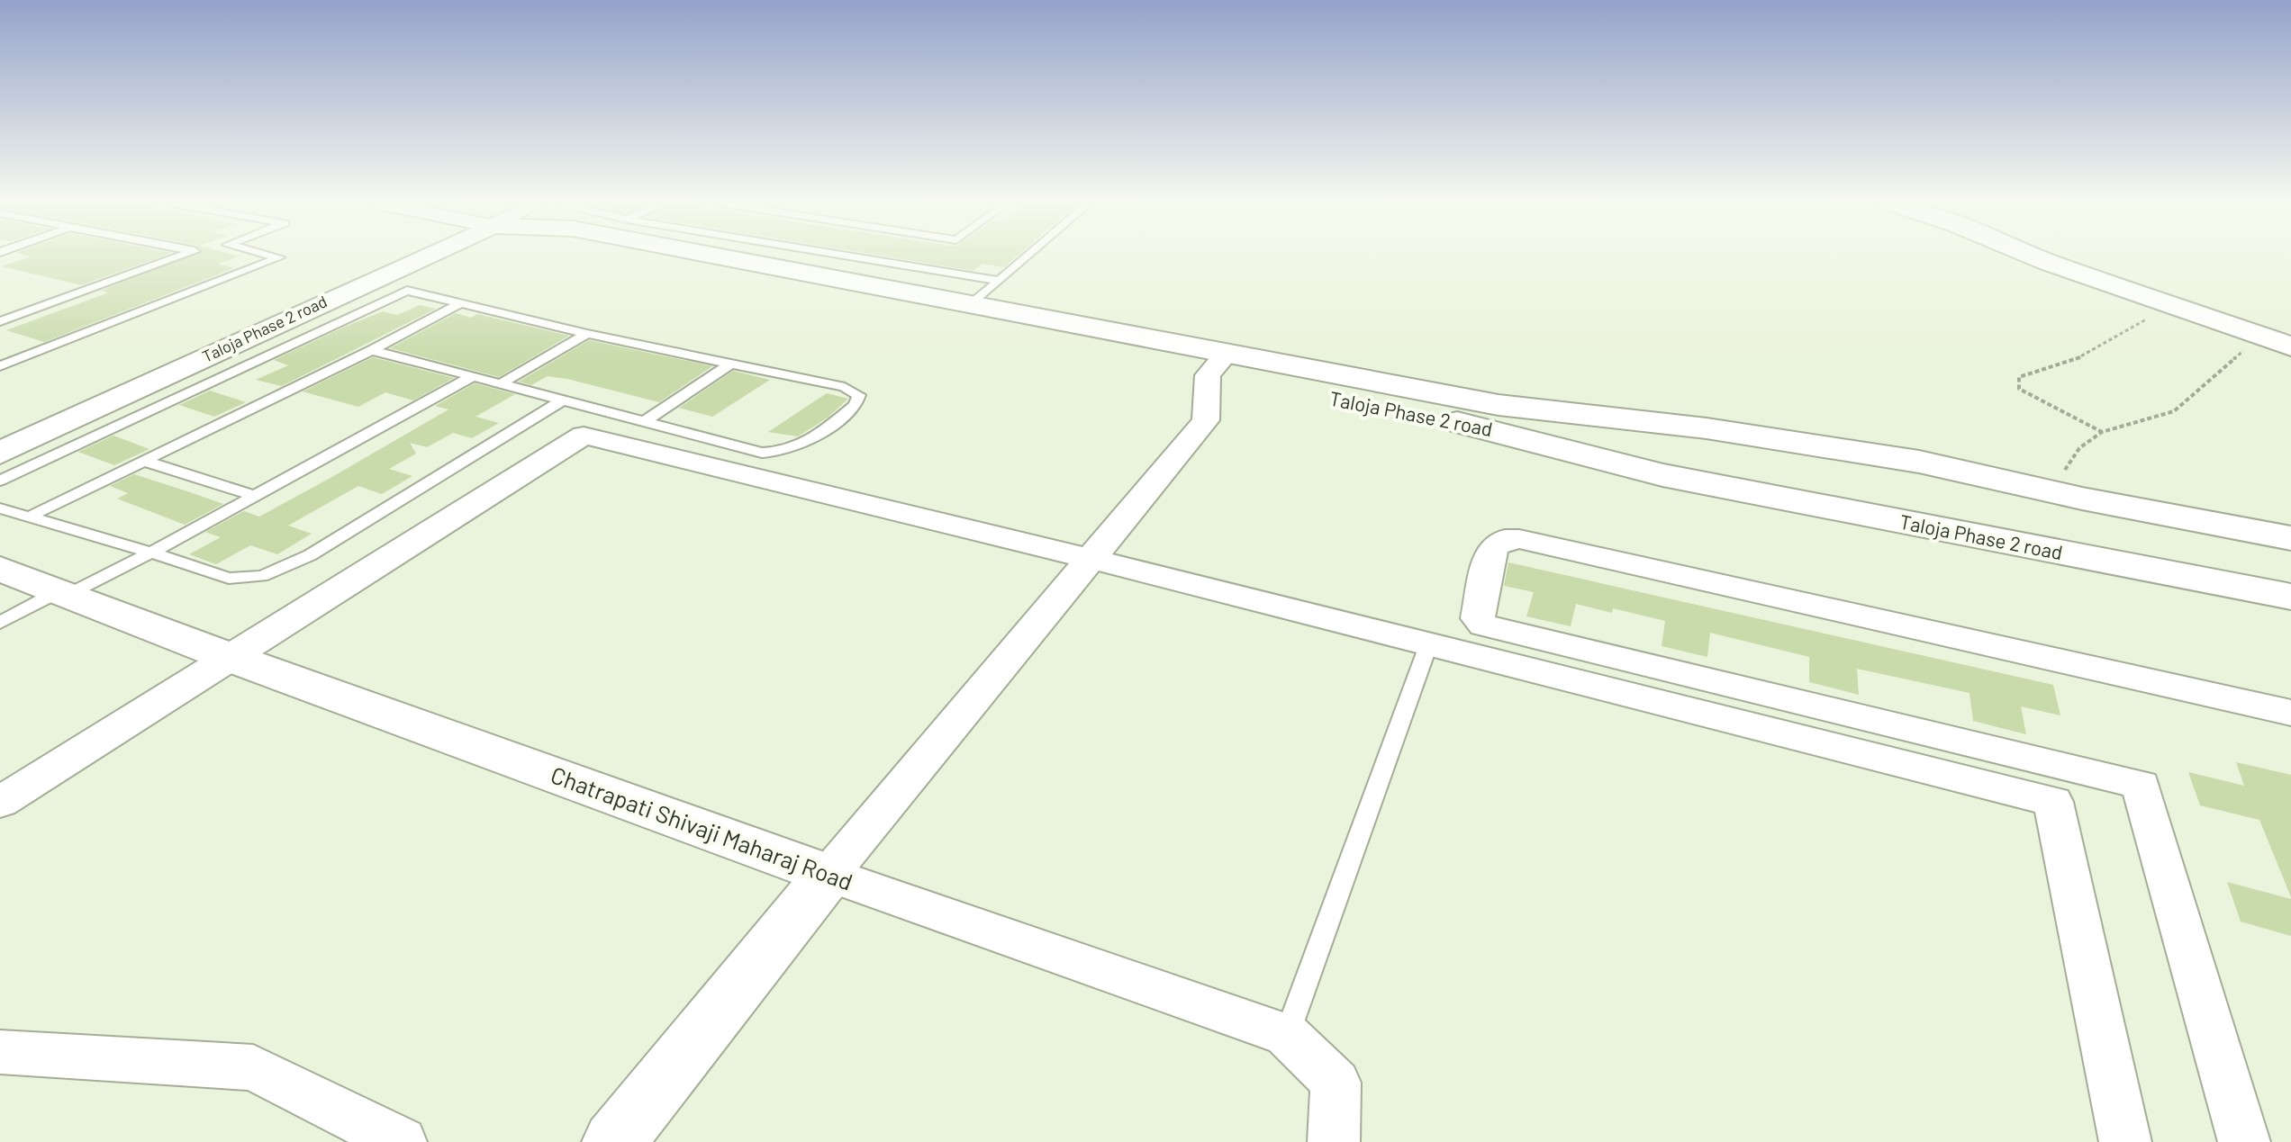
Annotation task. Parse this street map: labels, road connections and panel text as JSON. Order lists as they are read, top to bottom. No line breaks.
{"streets":{"street":["Taloja Phase 2 road","Chatrapati Shivaji Maharaj Road"]}}
